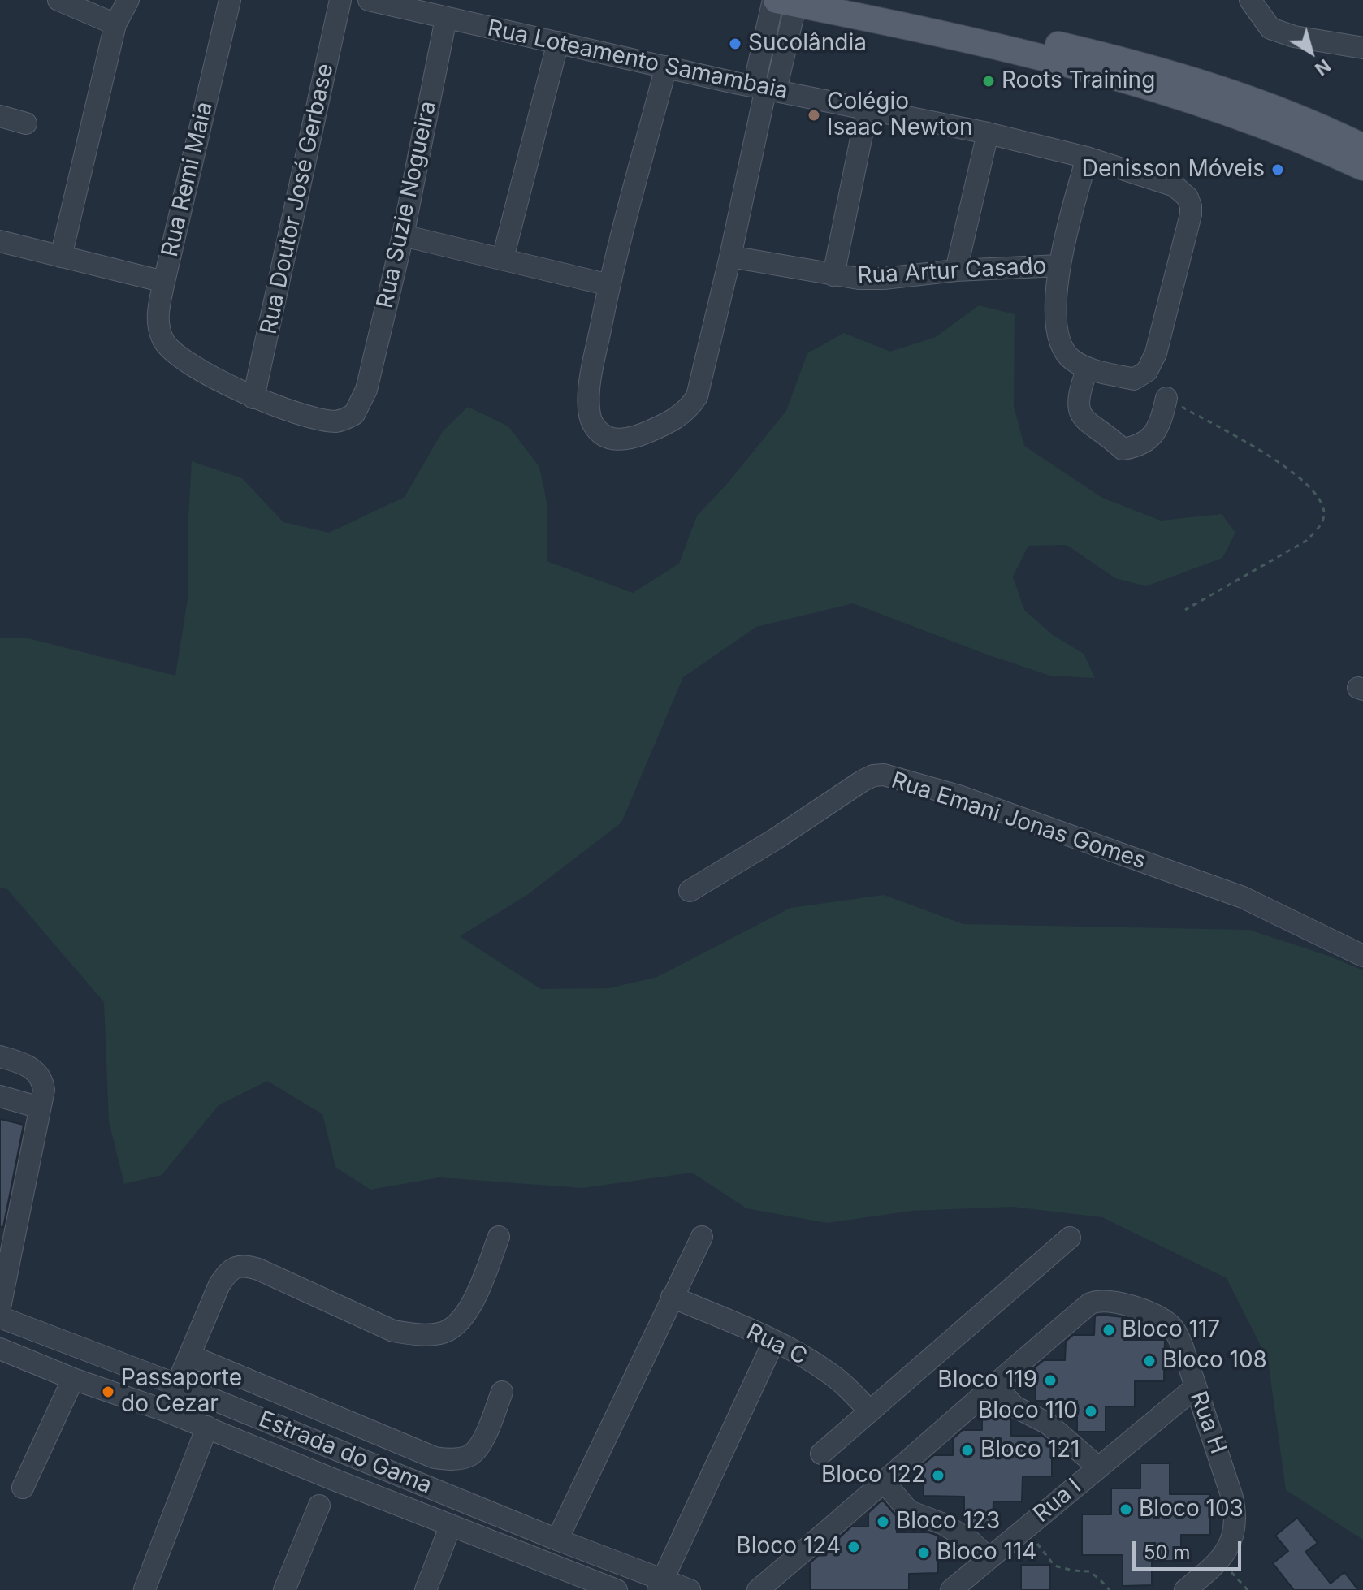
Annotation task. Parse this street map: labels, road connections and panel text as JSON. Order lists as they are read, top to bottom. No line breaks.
{"streets":{"street":["Rua Loteamento Samambaia","Rua Remi Maia","Rua Doutor José Gerbase","Rua Suzie Nogueira","Rua Artur Casado","Rua Emani Jonas Gomes","Rua C","Rua H","Estrada do Gama","Rua I"]},"crossings":[["Rua Loteamento Samambaia","Rua Suzie Nogueira"],["Rua Remi Maia","Rua Suzie Nogueira"],["Rua Doutor José Gerbase","Rua Suzie Nogueira"],["Rua H","Rua I"]],"places":["Sucolândia","Roots Training","Colégio Isaac Newton","Denisson Móveis","Bloco 117","Bloco 108","Bloco 119","Passaporte do Cezar","Bloco 110","Bloco 121","Bloco 122","Bloco 103","Bloco 123","Bloco 124","Bloco 114"],"scale_bar":"50 m","north":"bottom right"}
